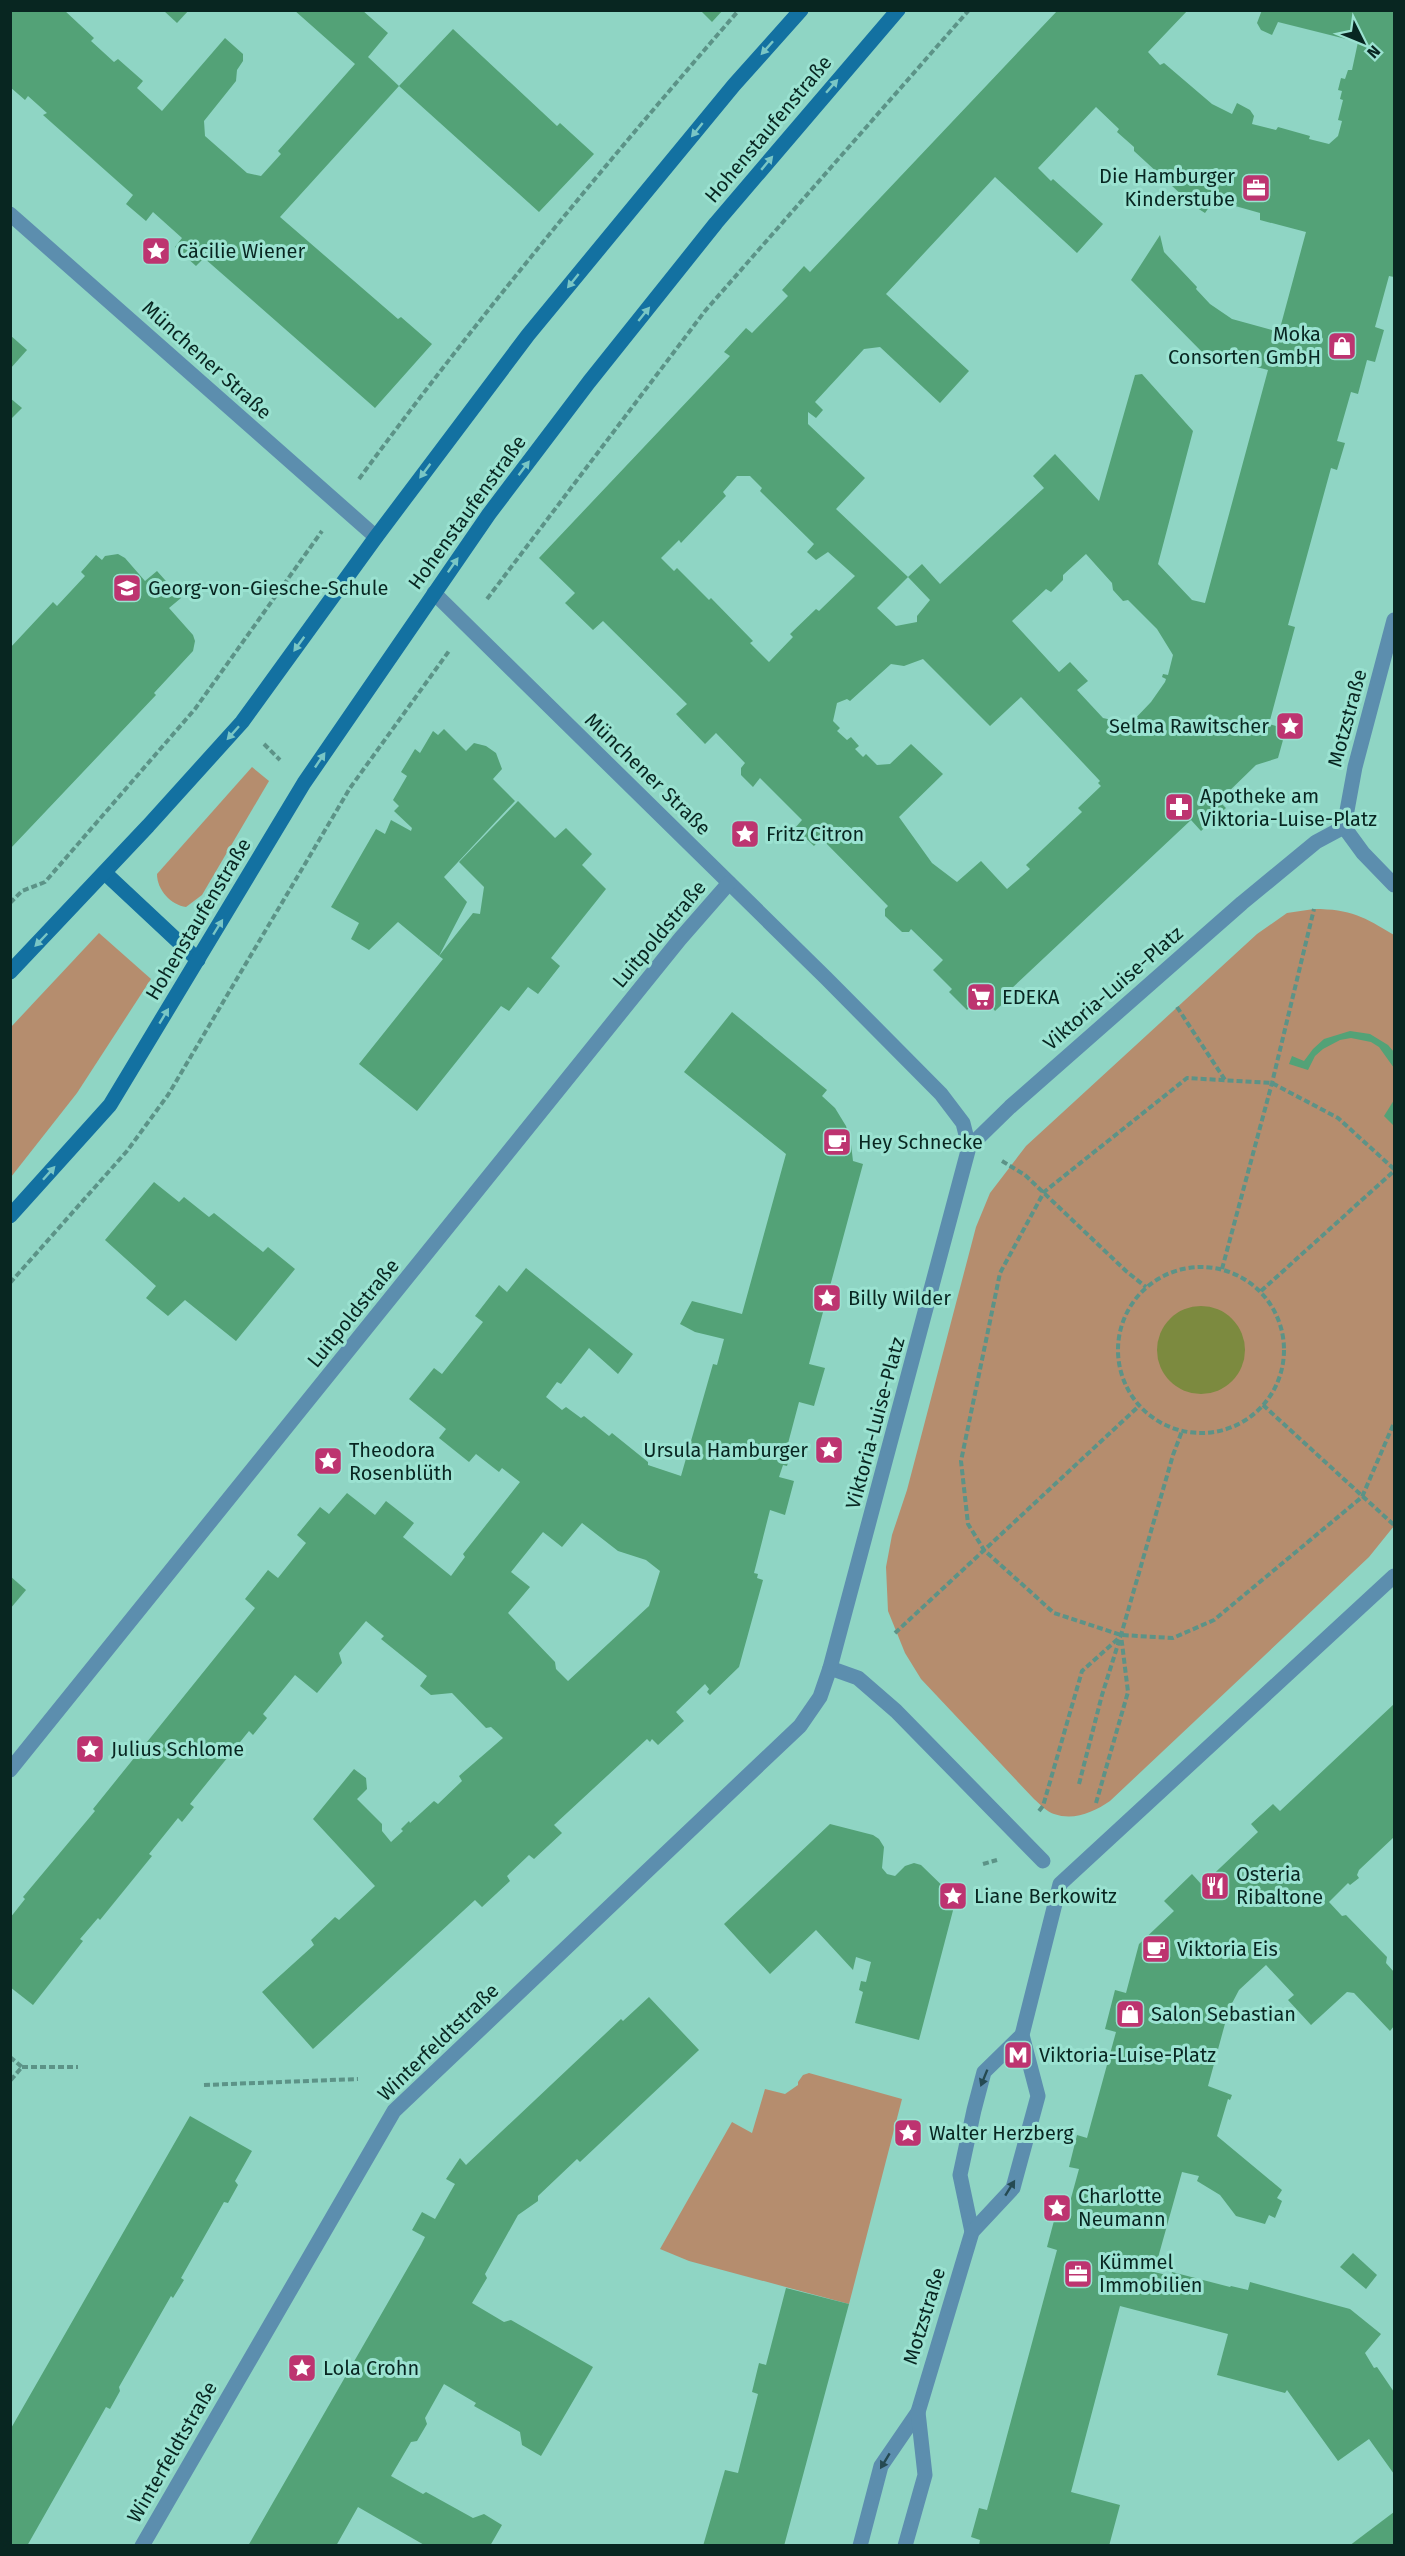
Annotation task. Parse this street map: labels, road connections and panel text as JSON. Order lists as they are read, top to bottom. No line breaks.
{"streets":{"main road":["Hohenstaufenstraße"],"street":["Münchener Straße","Motzstraße","Luitpoldstraße","Viktoria-Luise-Platz","Winterfeldtstraße"]},"crossings":[["Hohenstaufenstraße","Münchener Straße"],["Münchener Straße","Luitpoldstraße"],["Münchener Straße","Viktoria-Luise-Platz"],["Motzstraße","Viktoria-Luise-Platz"],["Viktoria-Luise-Platz","Winterfeldtstraße"]],"places":{"office":["Die Hamburger Kinderstube","Kümmel Immobilien"],"place":["Cäcilie Wiener","Selma Rawitscher","Fritz Citron","Billy Wilder","Ursula Hamburger","Theodora Rosenblüth","Julius Schlome","Liane Berkowitz","Walter Herzberg","Charlotte Neumann","Lola Crohn"],"shop":["Moka Consorten GmbH","Salon Sebastian"],"school or university":["Georg-von-Giesche-Schule"],"pharmacy":["Apotheke am Viktoria-Luise-Platz"],"supermarket":["EDEKA"],"cafe":["Hey Schnecke","Viktoria Eis"],"restaurant":["Osteria Ribaltone"],"metro station":["Viktoria-Luise-Platz"]},"north":"bottom right"}
